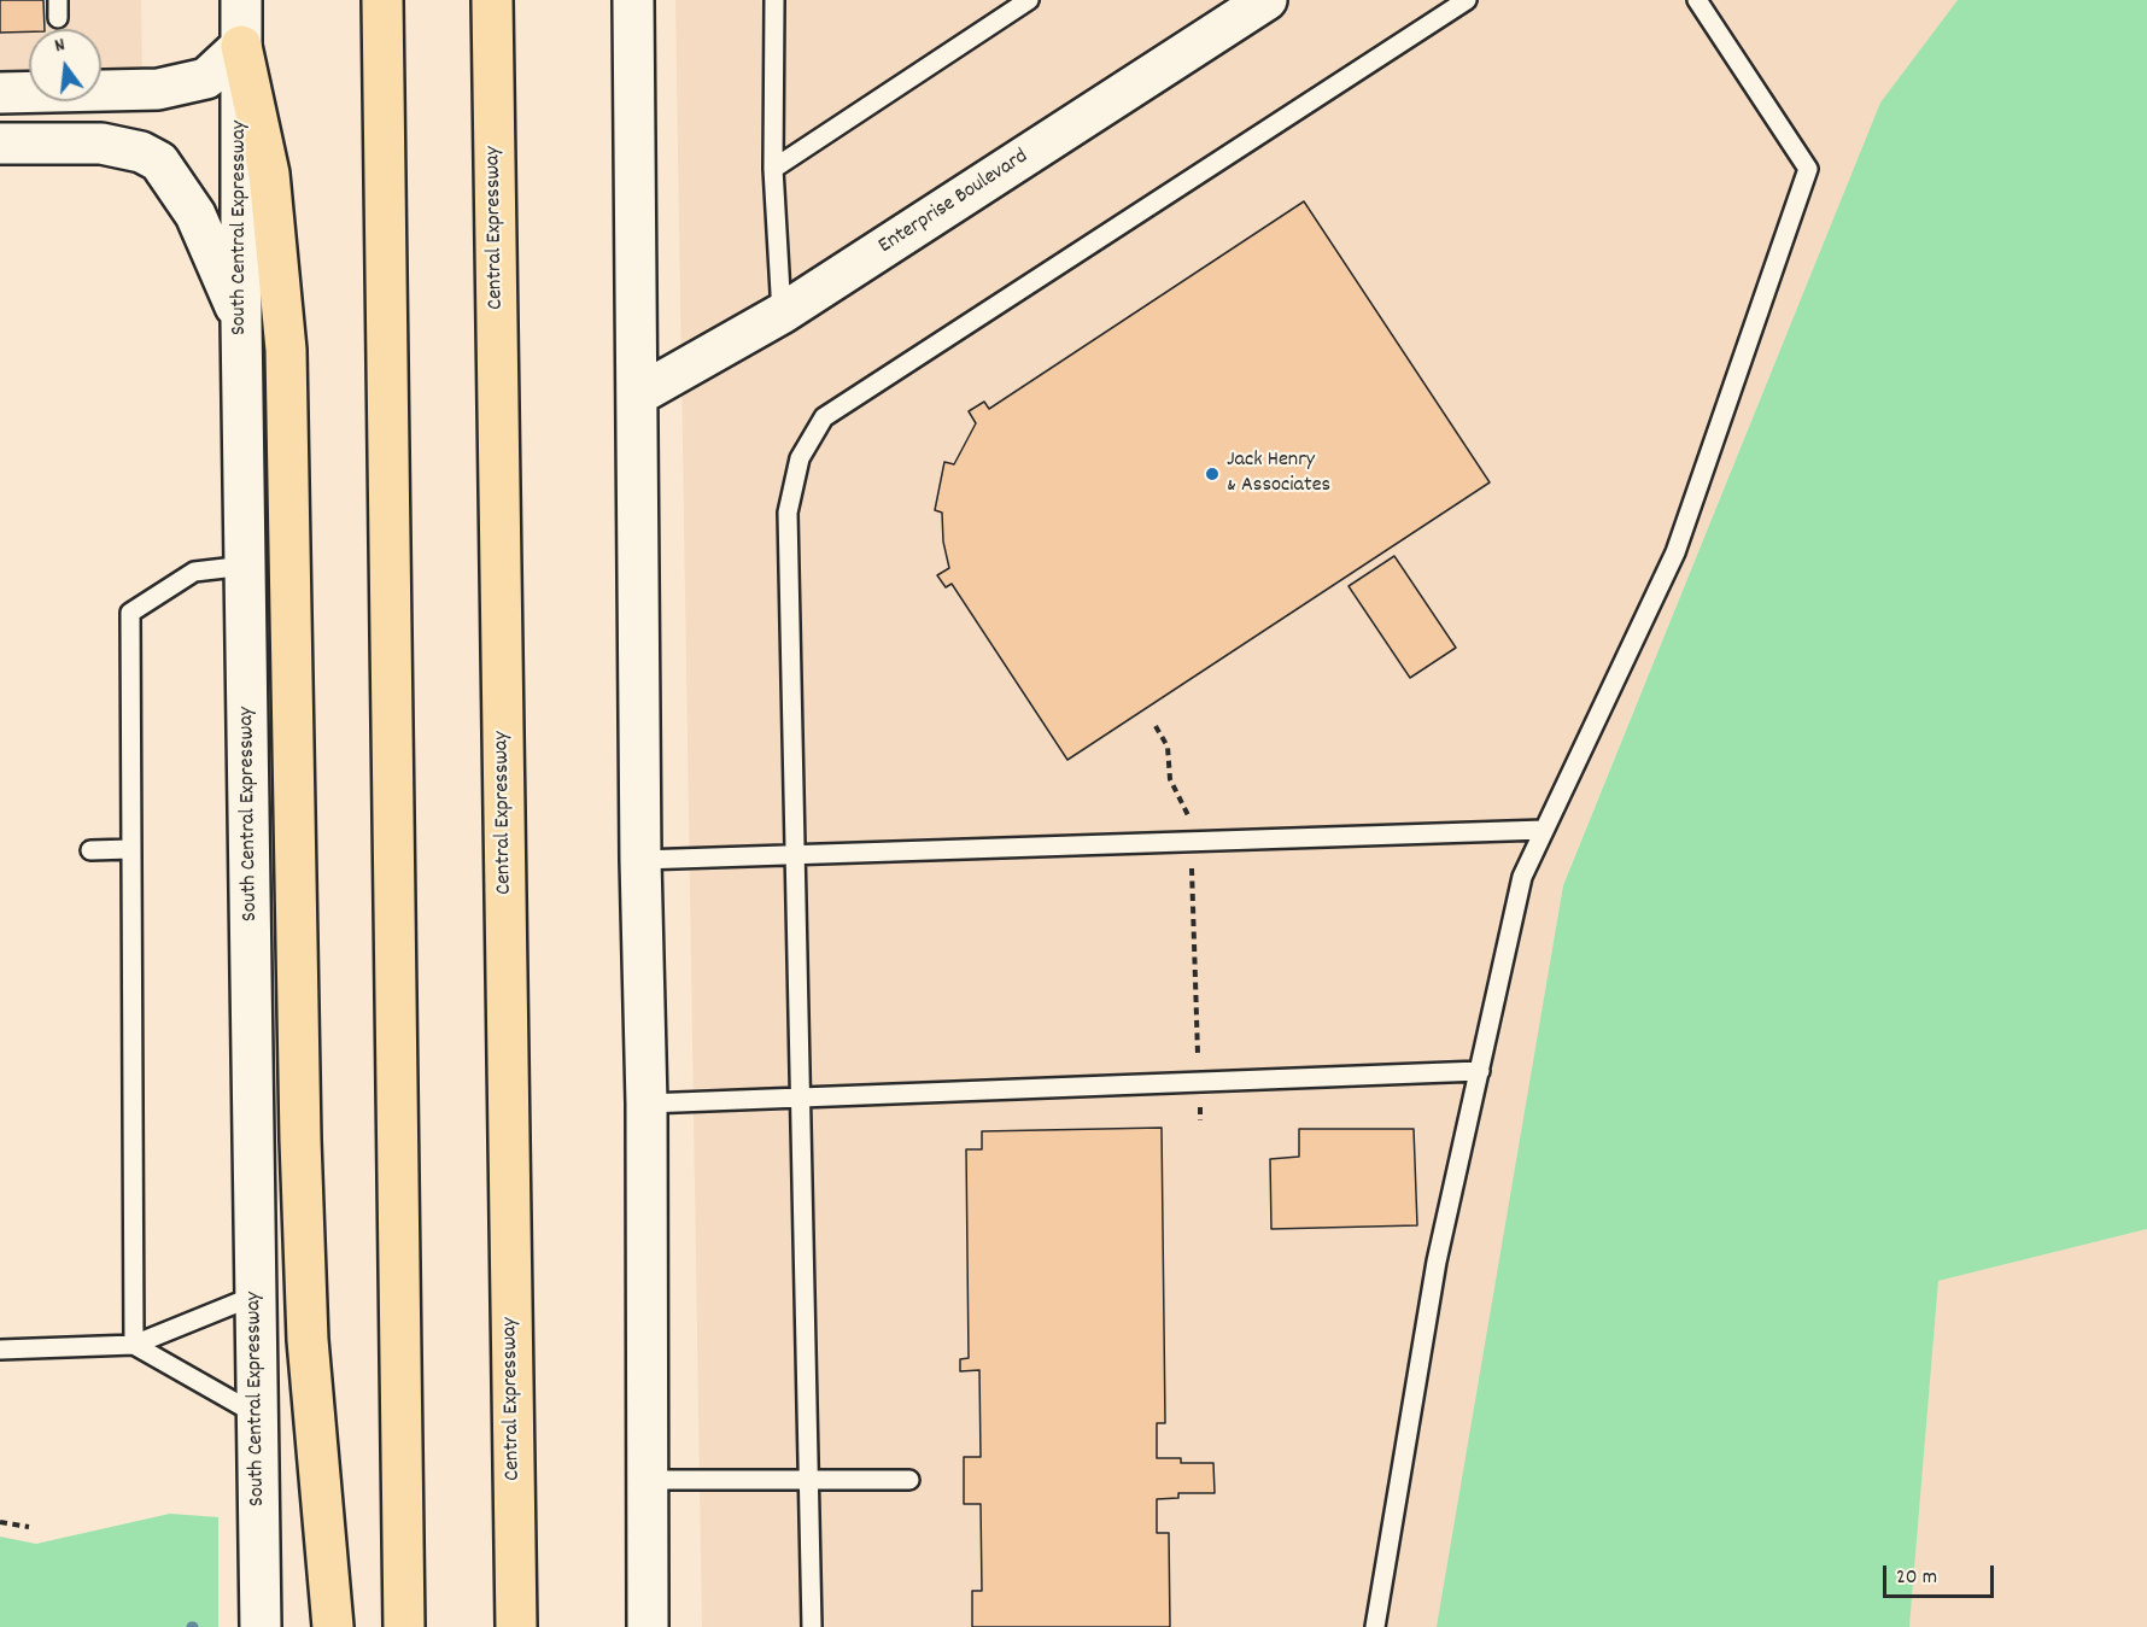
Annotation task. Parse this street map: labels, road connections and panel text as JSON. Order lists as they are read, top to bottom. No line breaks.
{"streets":{"highway":["Central Expressway"],"main road":["Enterprise Boulevard","South Central Expressway"]},"places":["Jack Henry & Associates"],"scale_bar":"20 m","north":"top"}
